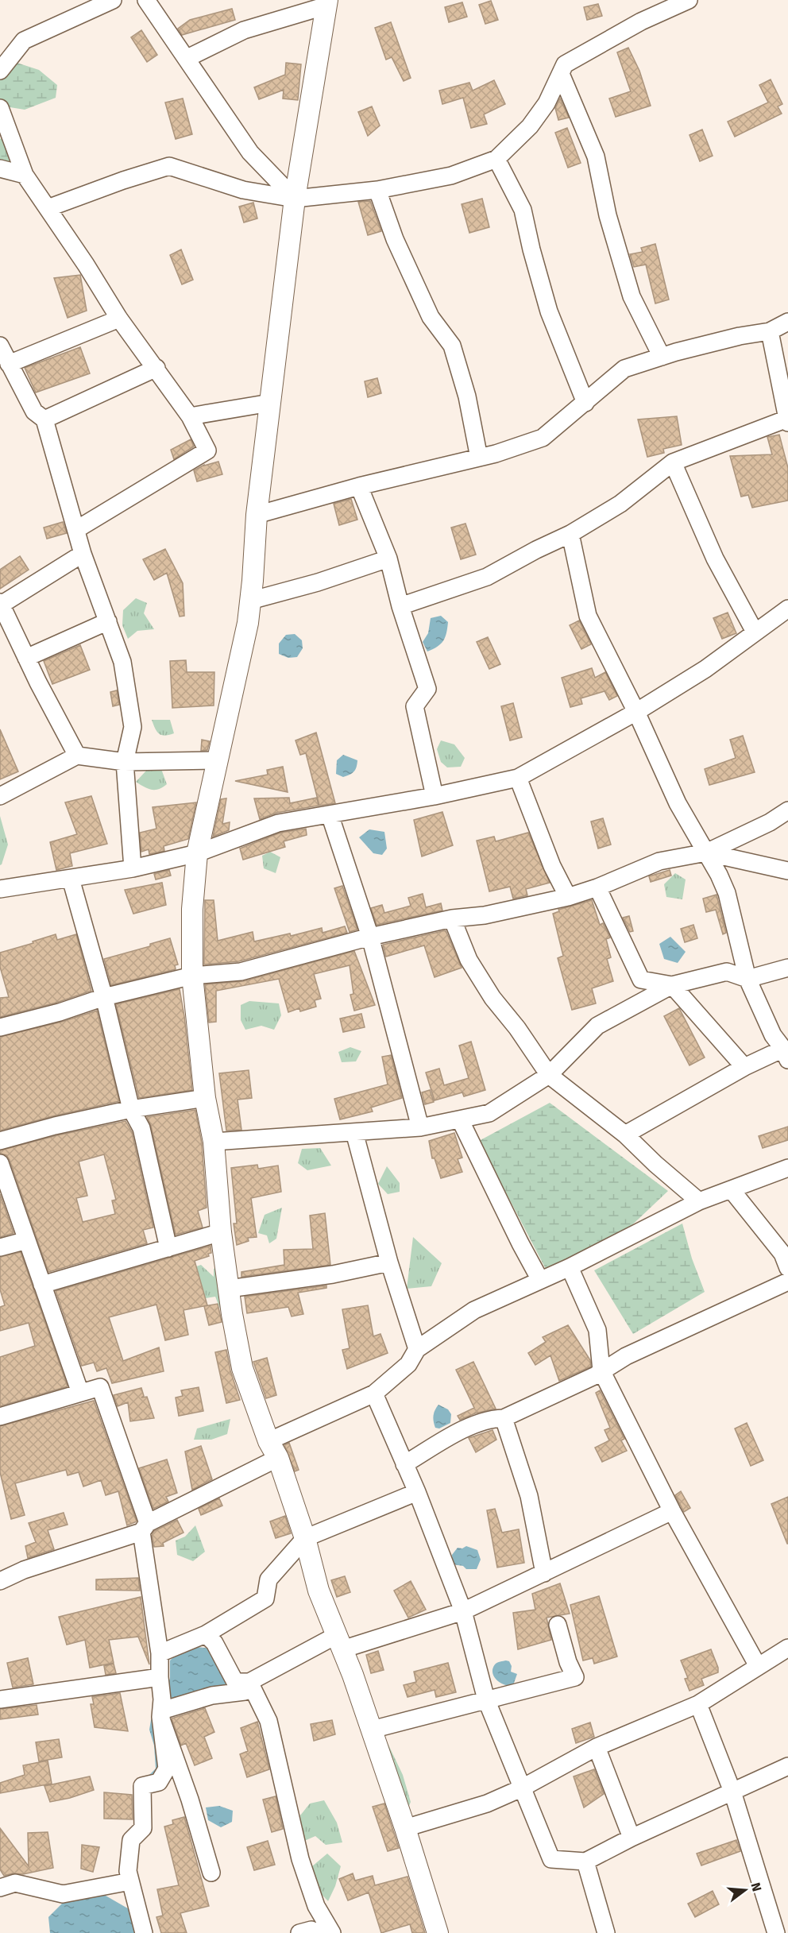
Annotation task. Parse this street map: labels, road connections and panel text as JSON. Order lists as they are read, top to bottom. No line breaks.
{"north":"right"}
